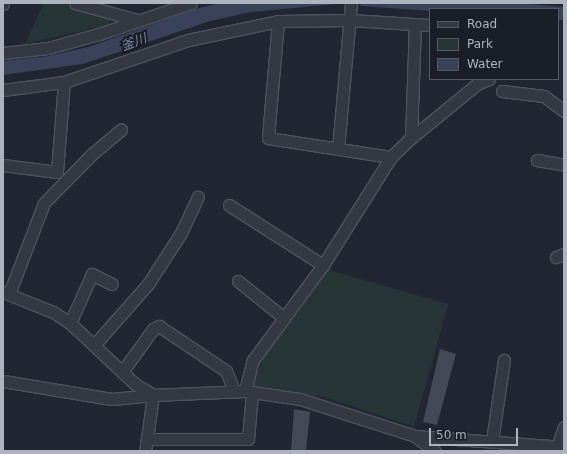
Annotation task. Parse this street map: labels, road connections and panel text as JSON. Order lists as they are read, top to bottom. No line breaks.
{"water":["釜川"],"legend":["Road","Park","Water"],"scale_bar":"50 m"}
